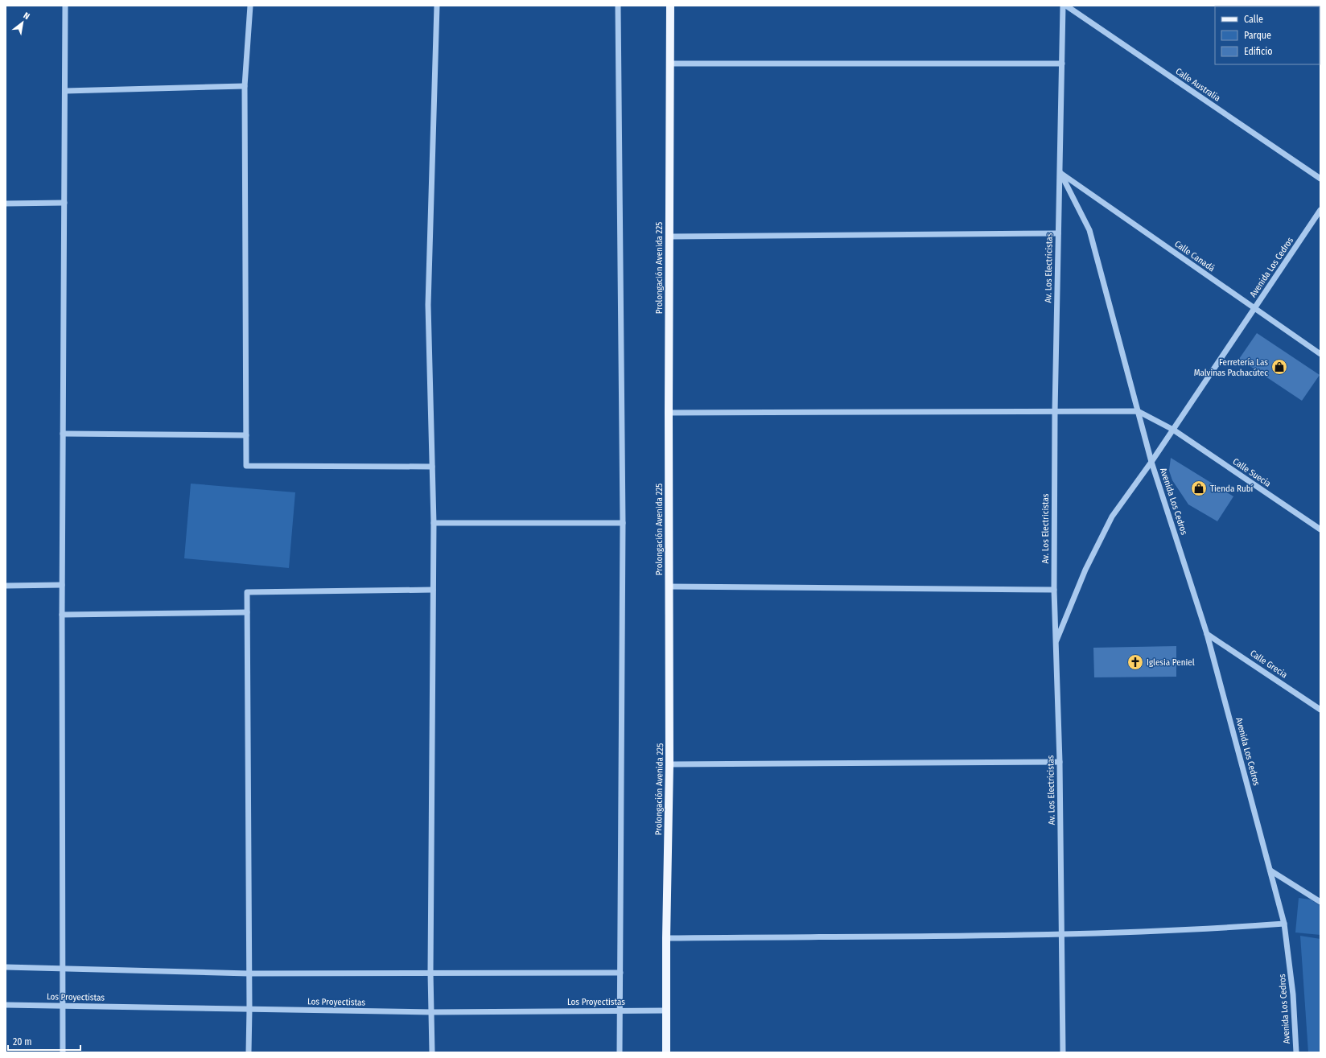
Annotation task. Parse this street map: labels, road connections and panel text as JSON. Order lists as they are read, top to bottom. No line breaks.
{"streets":{"main road":["Prolongación Avenida 225"],"street":["Calle Australia","Calle Canadá","Avenida Los Cedros","Av. Los Electricistas","Calle Suecia","Calle Grecia","Los Proyectistas"]},"crossings":[["Calle Canadá","Avenida Los Cedros"],["Calle Canadá","Av. Los Electricistas"],["Avenida Los Cedros","Av. Los Electricistas"],["Avenida Los Cedros","Calle Suecia"],["Avenida Los Cedros","Calle Grecia"],["Prolongación Avenida 225","Los Proyectistas"]],"places":{"shop":["Ferretería Las Malvinas Pachacútec","Tienda Rubí"],"church":["Iglesia Peniel"]},"legend":["Calle","Parque","Edificio"],"scale_bar":"20 m","north":"top right"}
